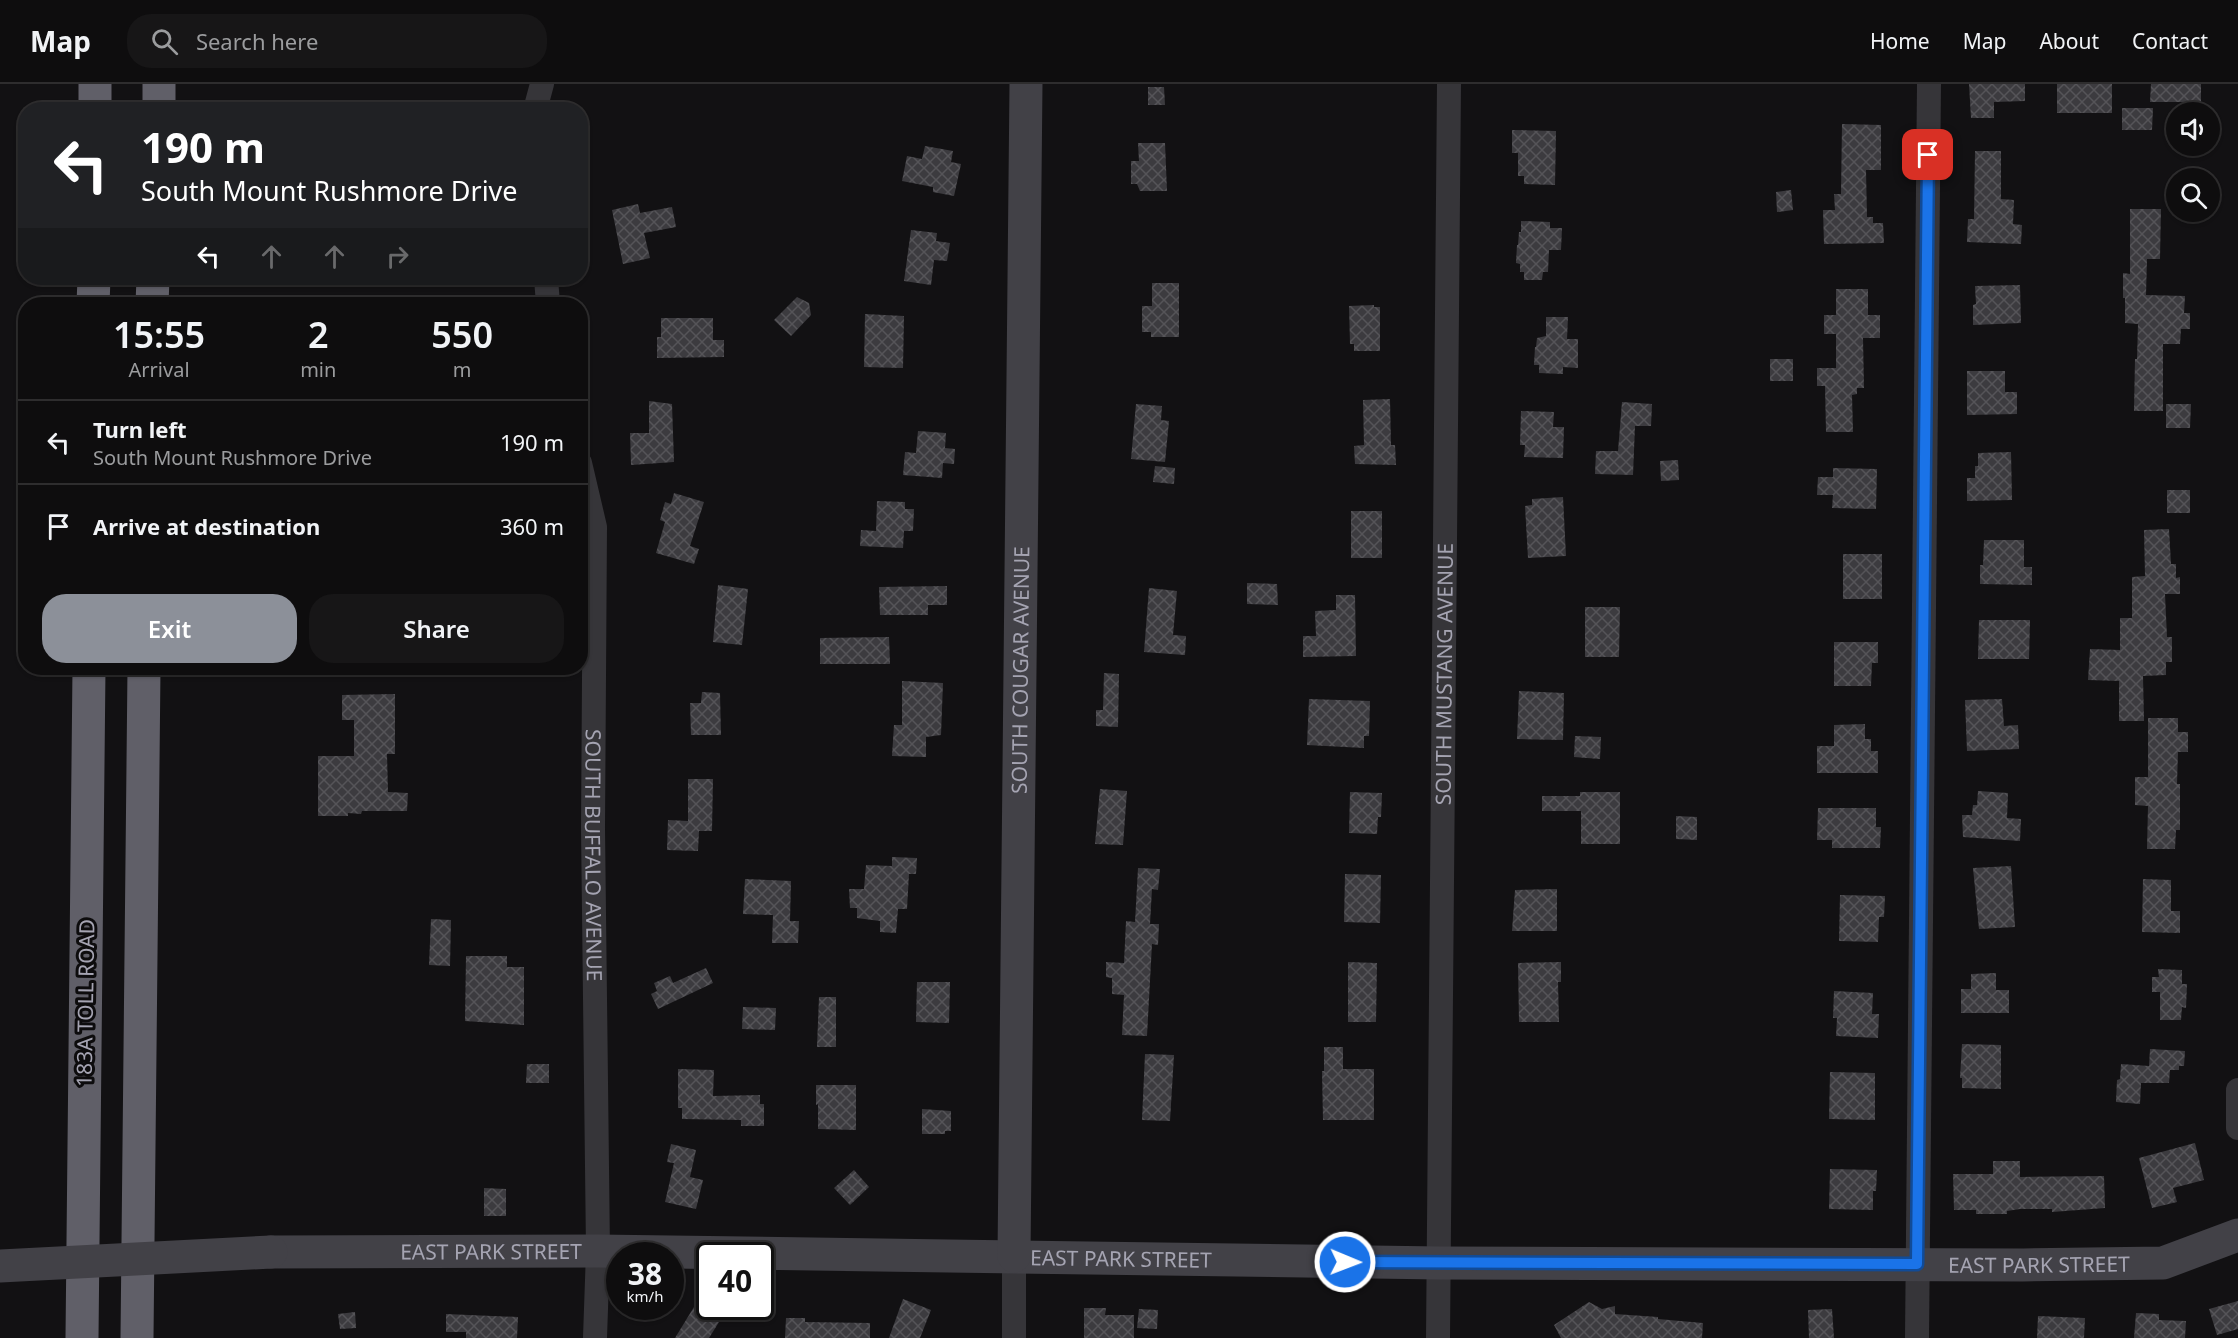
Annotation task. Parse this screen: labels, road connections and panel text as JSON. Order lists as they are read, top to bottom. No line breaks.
{"streets":{"highway":["183A TOLL ROAD"],"street":["SOUTH COUGAR AVENUE","SOUTH MUSTANG AVENUE","SOUTH BUFFALO AVENUE","EAST PARK STREET"]},"crossings":[["SOUTH COUGAR AVENUE","EAST PARK STREET"],["SOUTH MUSTANG AVENUE","EAST PARK STREET"],["SOUTH BUFFALO AVENUE","EAST PARK STREET"]],"page":{"header":"Map","search":"Search here","nav":["Home","Map","About","Contact"],"turn":["190 m","South Mount Rushmore Drive"],"eta":["15:55","Arrival","2","min","550","m"],"list":[{"name":"Turn left","note":"South Mount Rushmore Drive","value":"190 m"},{"name":"Arrive at destination","value":"360 m"}],"buttons":["Exit","Share"],"speed":"38 km/h","limit":"40"}}
